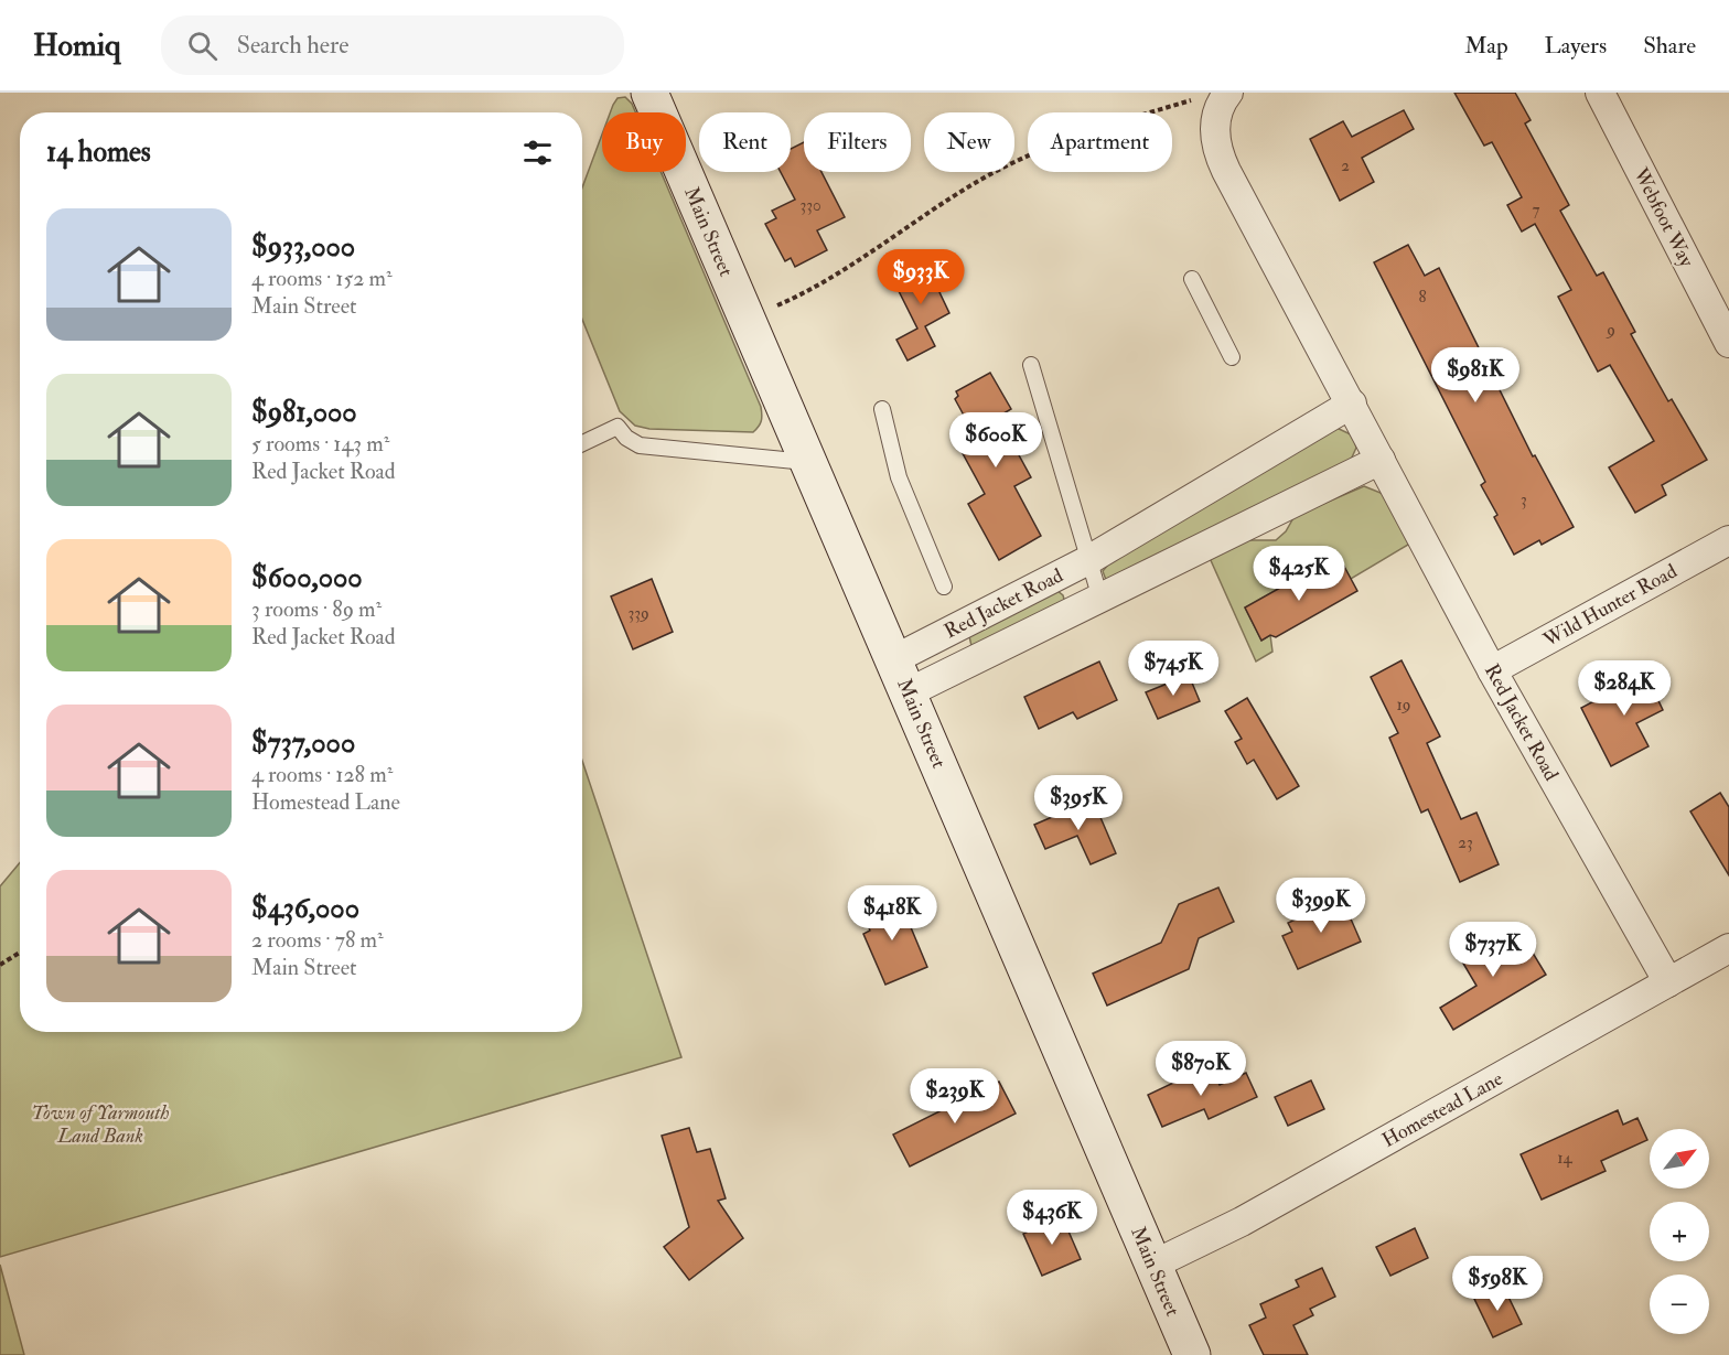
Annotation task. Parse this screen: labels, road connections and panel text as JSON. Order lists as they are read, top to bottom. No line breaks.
{"streets":{"main road":["Main Street"],"street":["Webfoot Way","Red Jacket Road","Wild Hunter Road","Homestead Lane"]},"crossings":[["Main Street","Red Jacket Road"],["Main Street","Homestead Lane"],["Red Jacket Road","Wild Hunter Road"],["Red Jacket Road","Homestead Lane"]],"parks":["Town of Yarmouth Land Bank"],"house_numbers":["2","330","7","8","9","3","339","19","23","14"],"north":"top right","page":{"header":"Homiq","search":"Search here","nav":["Map","Layers","Share"],"chip":["Buy","Rent","Filters","New","Apartment"],"heading":"14 homes","list":[{"name":"$933,000","note":"4 rooms · 152 m² · Main Street"},{"name":"$981,000","note":"5 rooms · 143 m² · Red Jacket Road"},{"name":"$600,000","note":"3 rooms · 89 m² · Red Jacket Road"},{"name":"$737,000","note":"4 rooms · 128 m² · Homestead Lane"},{"name":"$436,000","note":"2 rooms · 78 m² · Main Street"}],"price":["$933K","$981K","$600K","$425K","$745K","$284K","$395K","$399K","$418K","$737K","$870K","$239K","$436K","$598K"],"map_buttons":["+","−"]}}
